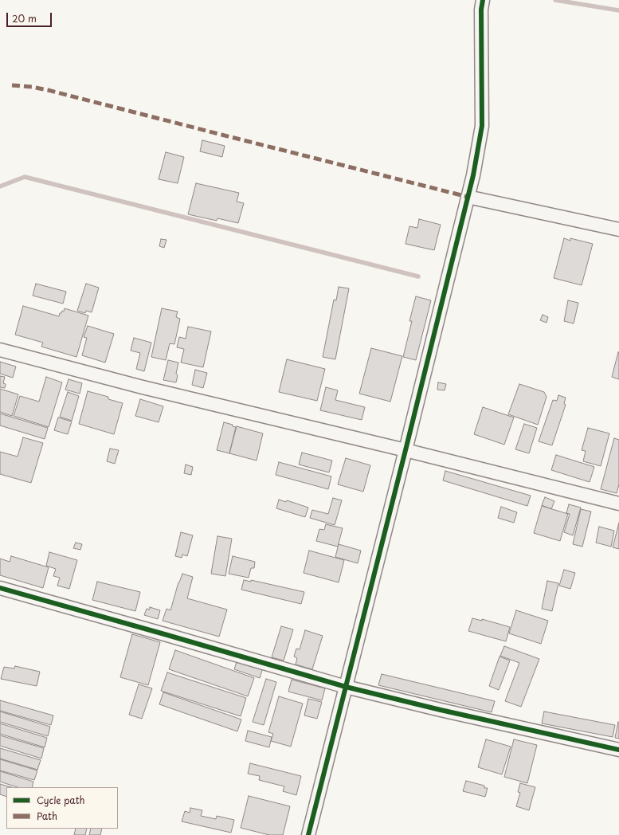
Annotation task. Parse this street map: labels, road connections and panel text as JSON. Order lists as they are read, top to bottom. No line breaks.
{"legend":["Cycle path","Path"],"scale_bar":"20 m"}
